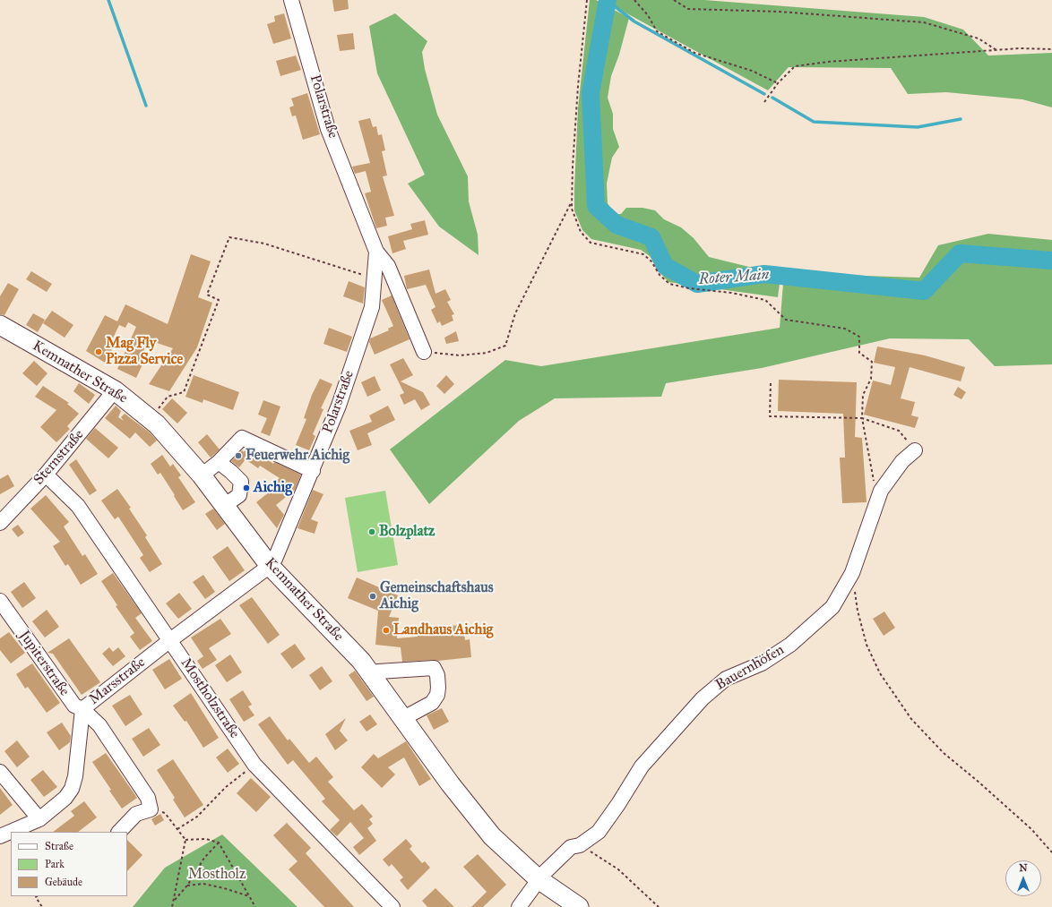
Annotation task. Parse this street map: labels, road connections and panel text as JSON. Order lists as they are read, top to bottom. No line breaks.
{"streets":{"main road":["Kemnather Straße"],"street":["Polarstraße","Sternstraße","Jupiterstraße","Bauernhöfen","Marsstraße","Mostholzstraße"]},"crossings":[["Polarstraße","Kemnather Straße"],["Polarstraße","Marsstraße"],["Kemnather Straße","Sternstraße"],["Kemnather Straße","Bauernhöfen"],["Kemnather Straße","Marsstraße"],["Sternstraße","Mostholzstraße"],["Jupiterstraße","Marsstraße"],["Marsstraße","Mostholzstraße"]],"water":["Roter Main"],"parks":["Mostholz"],"places":["Mag Fly Pizza Service","Feuerwehr Aichig","Aichig","Bolzplatz","Gemeinschaftshaus Aichig","Landhaus Aichig"],"legend":["Straße","Park","Gebäude"],"north":"top"}
